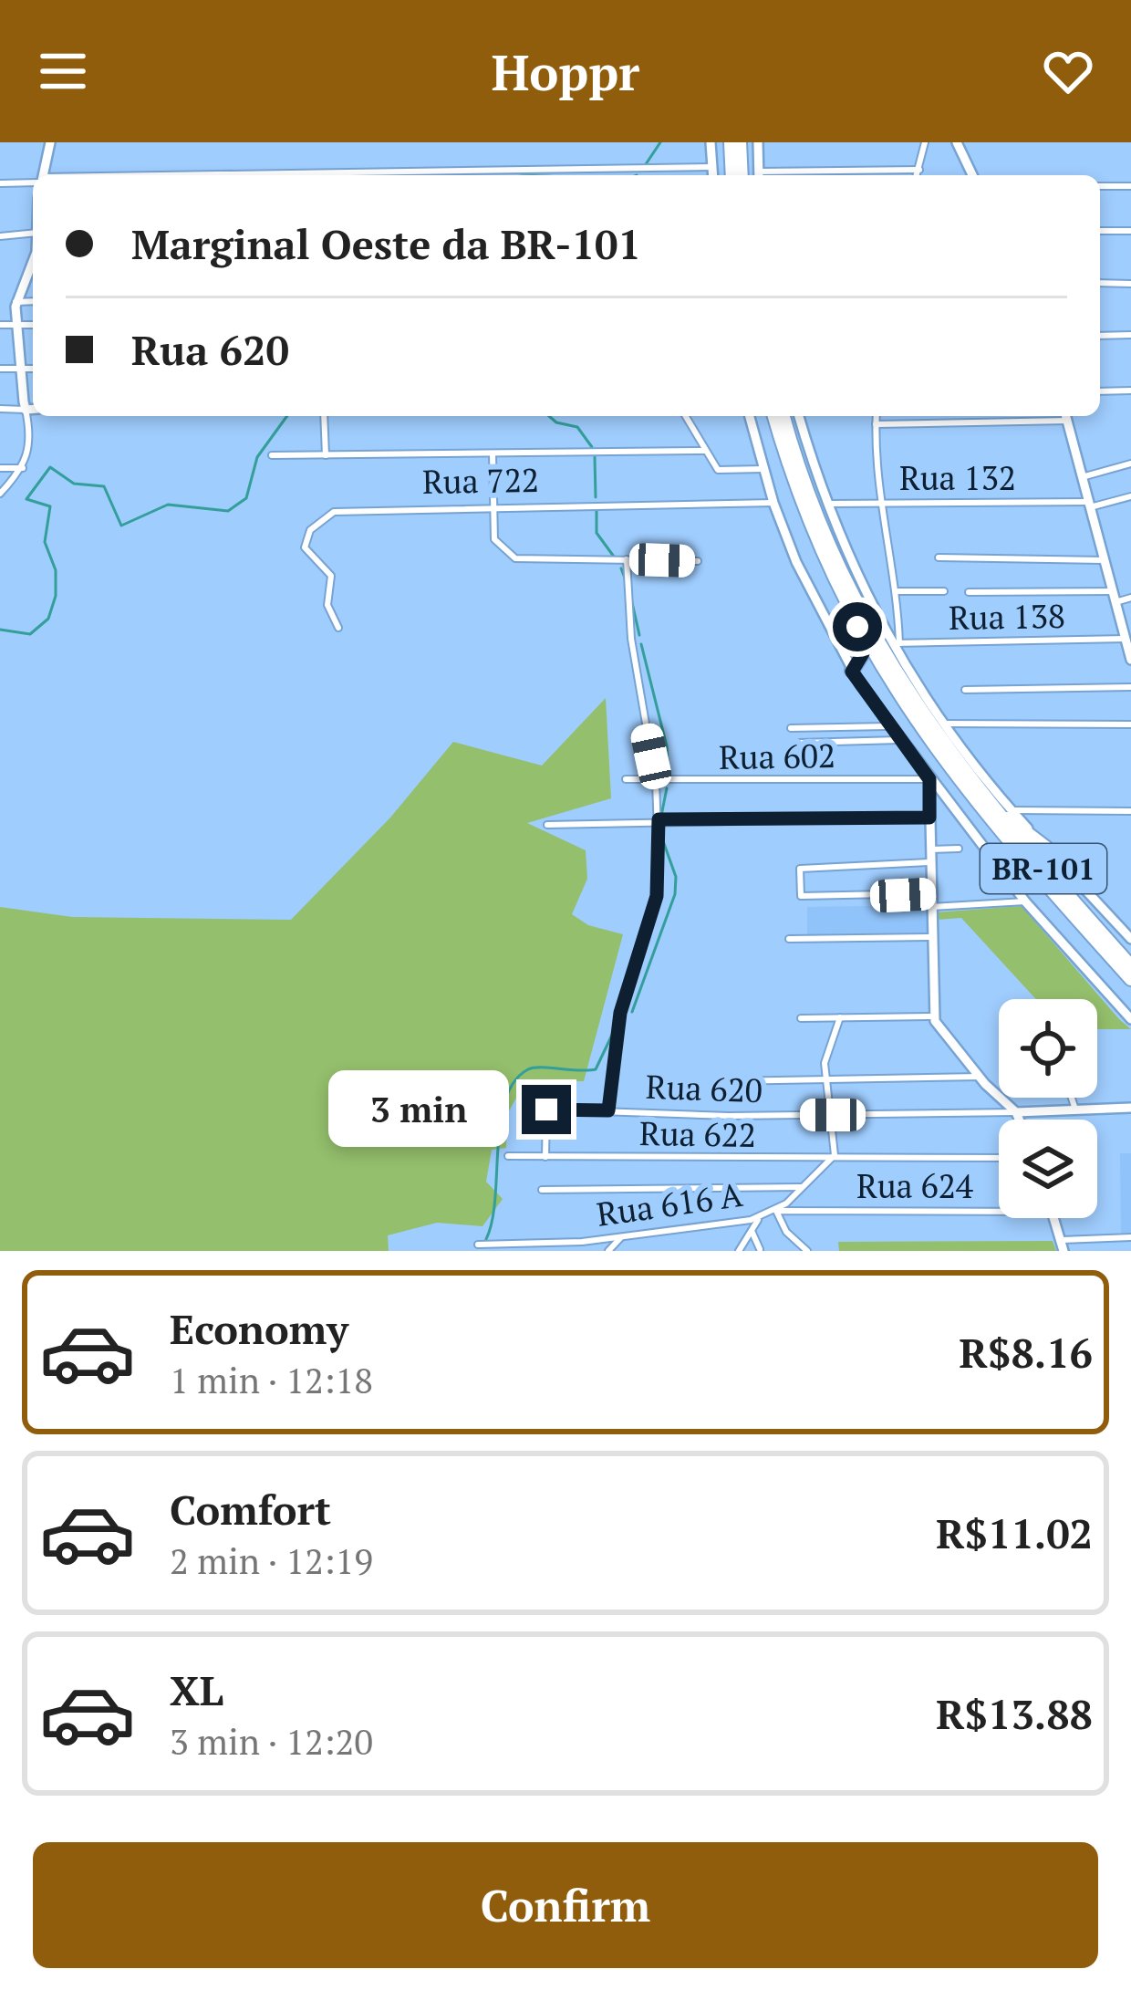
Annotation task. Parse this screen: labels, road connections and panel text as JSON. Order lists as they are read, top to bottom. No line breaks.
{"streets":{"highway":["BR-101"],"street":["Rua 132","Rua 722","Rua 138","Rua 602","Rua 620","Rua 622","Rua 624","Rua 616 A"]},"crossings":[["Rua 622","Rua 616 A"],["Rua 624","Rua 616 A"]],"page":{"header":"Hoppr","banner":["Marginal Oeste da BR-101","Rua 620"],"bubble":"3 min","list":[{"name":"Economy","note":"1 min · 12:18","value":"R$8.16"},{"name":"Comfort","note":"2 min · 12:19","value":"R$11.02"},{"name":"XL","note":"3 min · 12:20","value":"R$13.88"}],"buttons":"Confirm"}}
